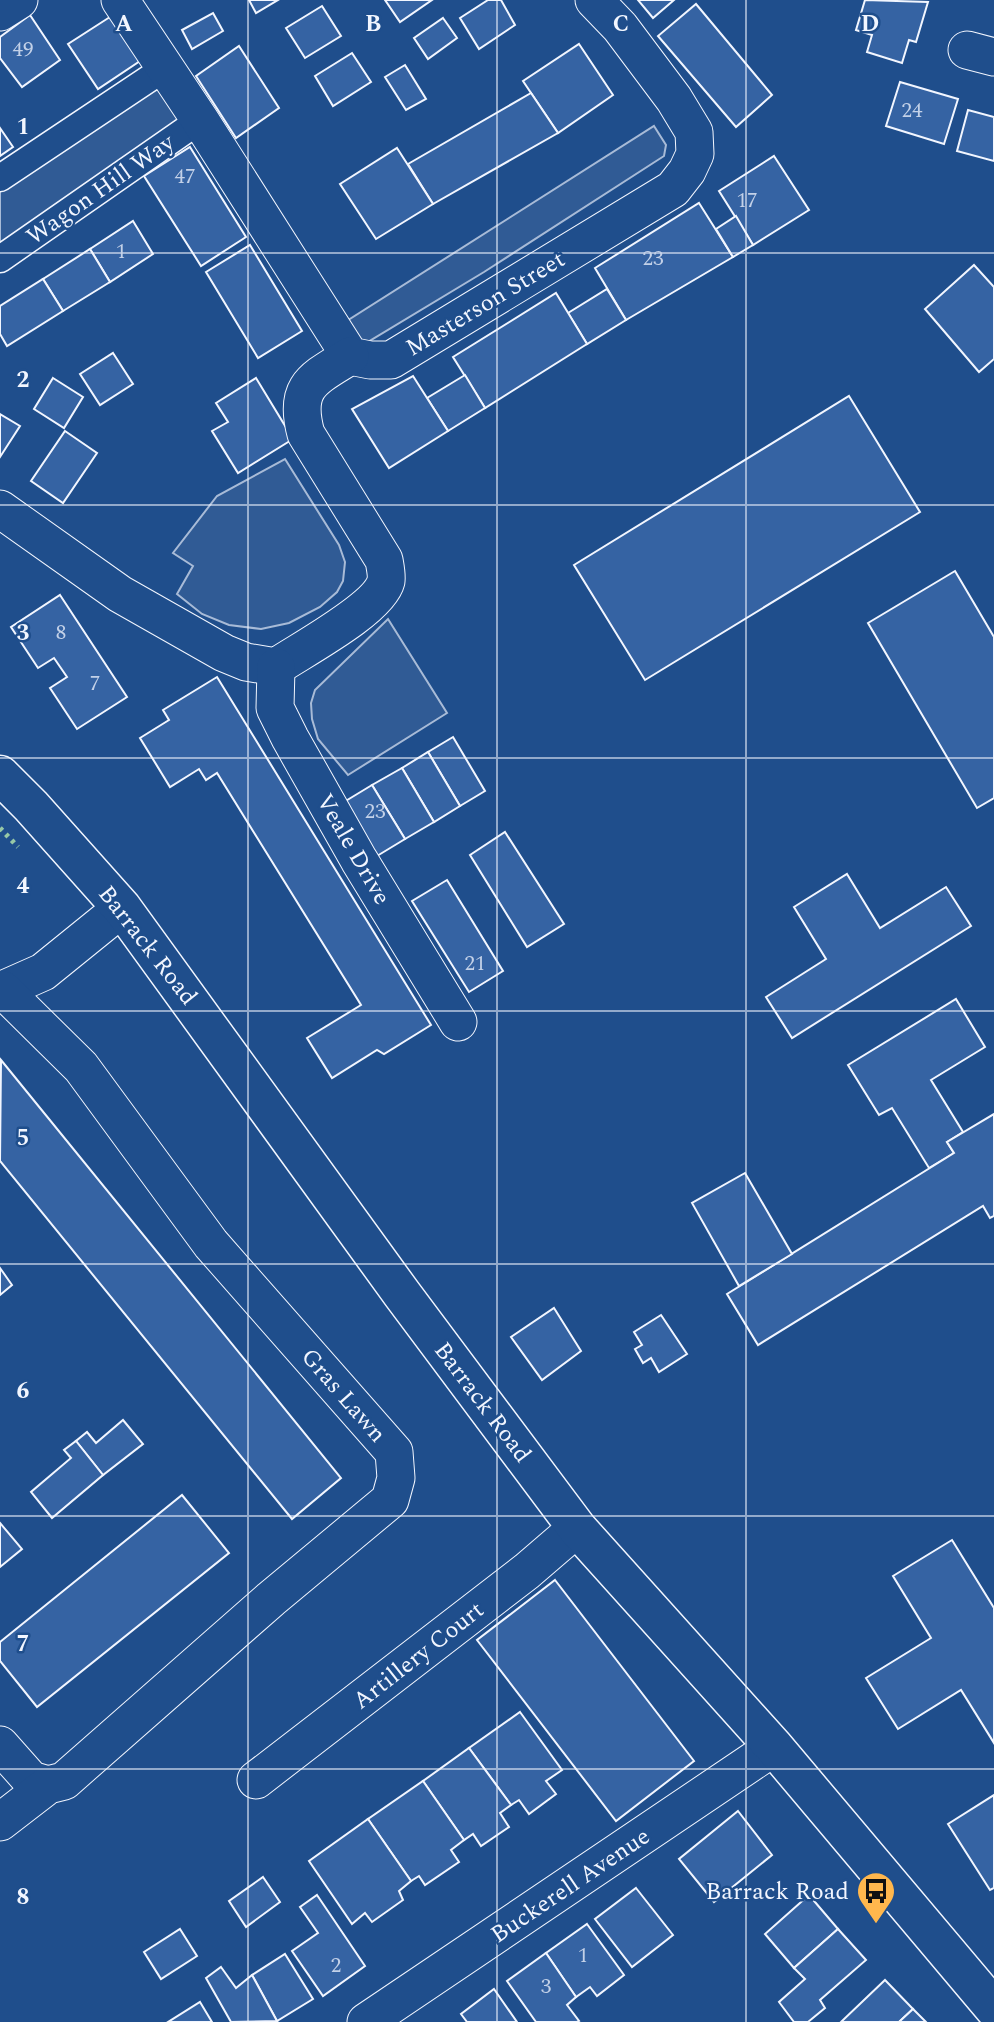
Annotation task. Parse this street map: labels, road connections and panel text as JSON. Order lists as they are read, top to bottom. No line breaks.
{"streets":{"street":["Wagon Hill Way","Masterson Street","Veale Drive","Barrack Road","Gras Lawn","Artillery Court","Buckerell Avenue"]},"crossings":[["Barrack Road","Gras Lawn"],["Barrack Road","Artillery Court"],["Barrack Road","Buckerell Avenue"]],"places":{"bus stop":["Barrack Road"]},"house_numbers":["49","24","47","17","1","23","8","7","23","21","1","2","3"],"grid":{"columns":["A","B","C","D"],"rows":["1","2","3","4","5","6","7","8"]}}
